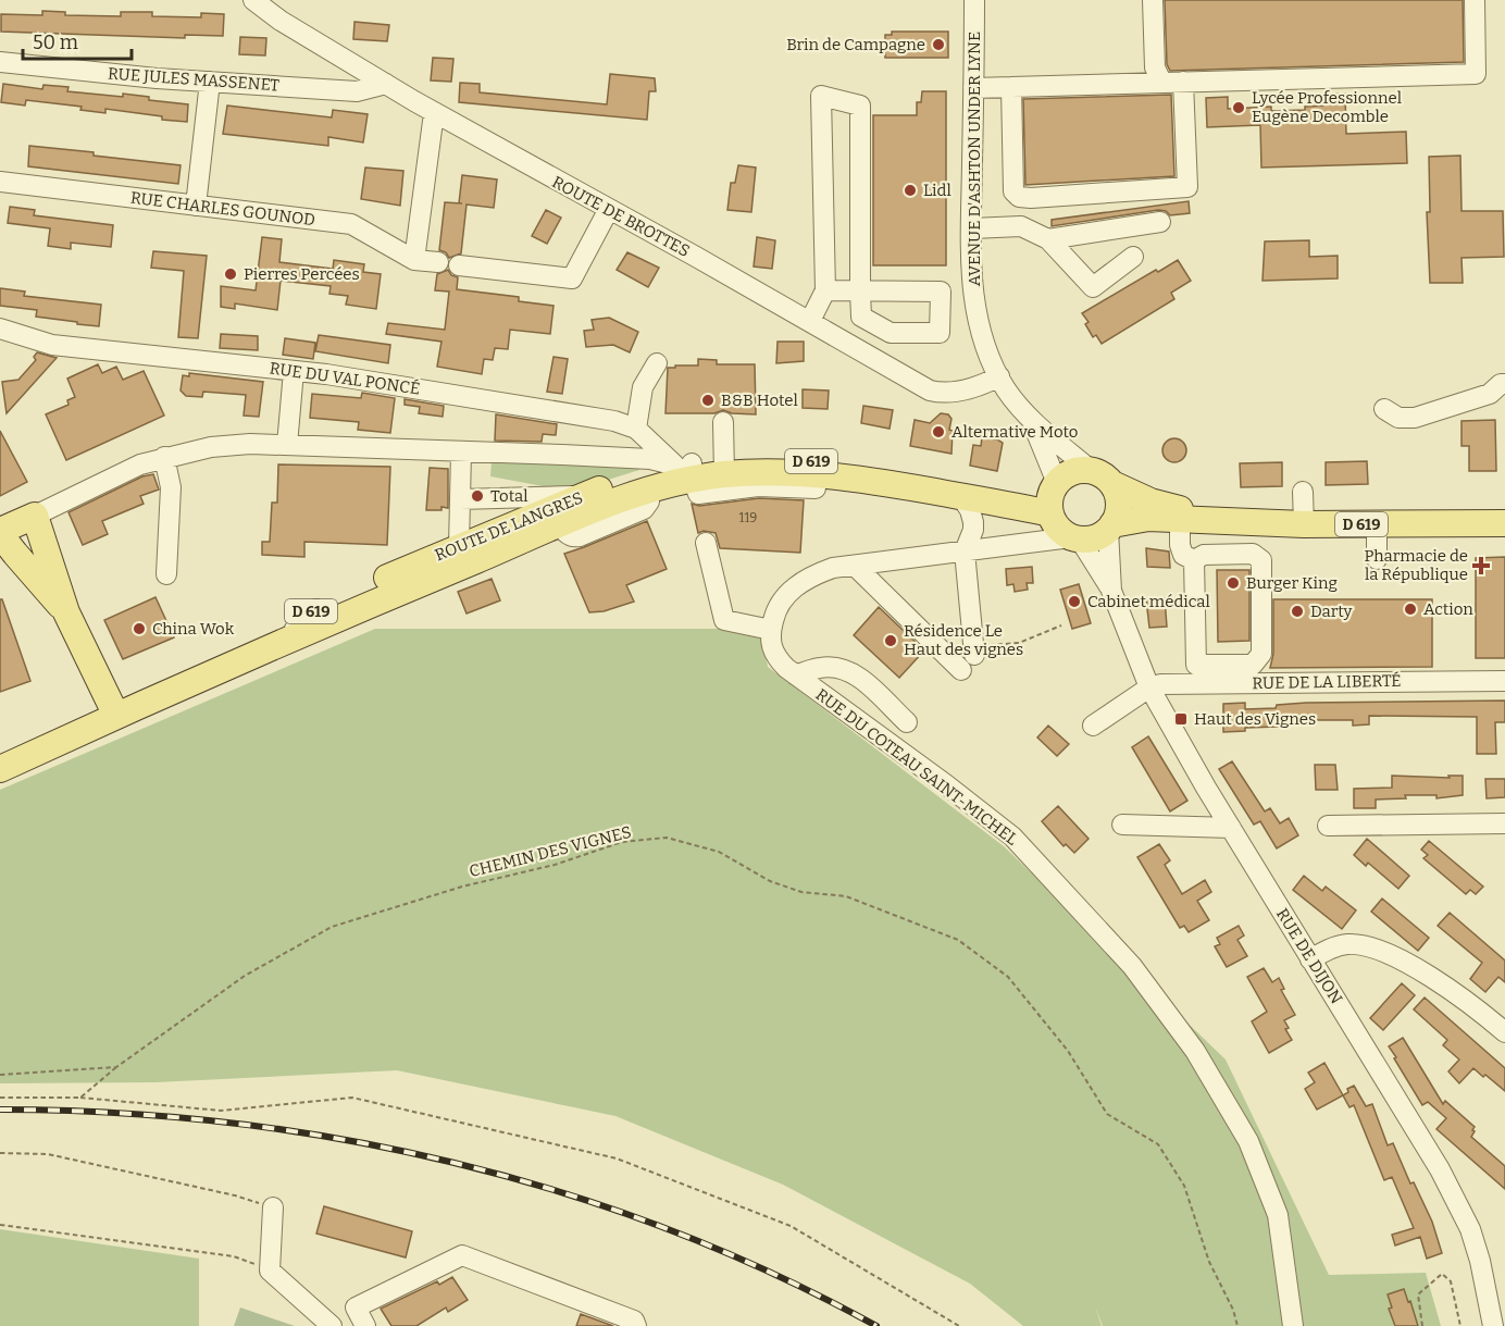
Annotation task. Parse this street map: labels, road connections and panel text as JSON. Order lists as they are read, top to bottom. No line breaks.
{"streets":{"main road":["D 619","ROUTE DE LANGRES"],"street":["RUE JULES MASSENET","AVENUE D'ASHTON UNDER LYNE","RUE CHARLES GOUNOD","ROUTE DE BROTTES","RUE DU VAL PONCÉ","RUE DE LA LIBERTÉ","RUE DU COTEAU SAINT-MICHEL","RUE DE DIJON"],"path":["CHEMIN DES VIGNES"]},"crossings":[["RUE JULES MASSENET","ROUTE DE BROTTES"],["AVENUE D'ASHTON UNDER LYNE","ROUTE DE BROTTES"],["AVENUE D'ASHTON UNDER LYNE","D 619"],["AVENUE D'ASHTON UNDER LYNE","ROUTE DE LANGRES"],["AVENUE D'ASHTON UNDER LYNE","RUE DE DIJON"],["RUE DU VAL PONCÉ","ROUTE DE LANGRES"],["D 619","ROUTE DE LANGRES"],["D 619","RUE DE DIJON"],["ROUTE DE LANGRES","RUE DE DIJON"],["RUE DE LA LIBERTÉ","RUE DE DIJON"]],"places":{"other":["Brin de Campagne","Lycée Professionnel Eugène Decomble","Lidl","Pierres Percées","B&B Hotel","Alternative Moto","Total","Burger King","Cabinet médical","Action","Darty","China Wok","Résidence Le Haut des vignes"],"health":["Pharmacie de la République"],"transit":["Haut des Vignes"]},"house_numbers":["119"],"scale_bar":"50 m"}
